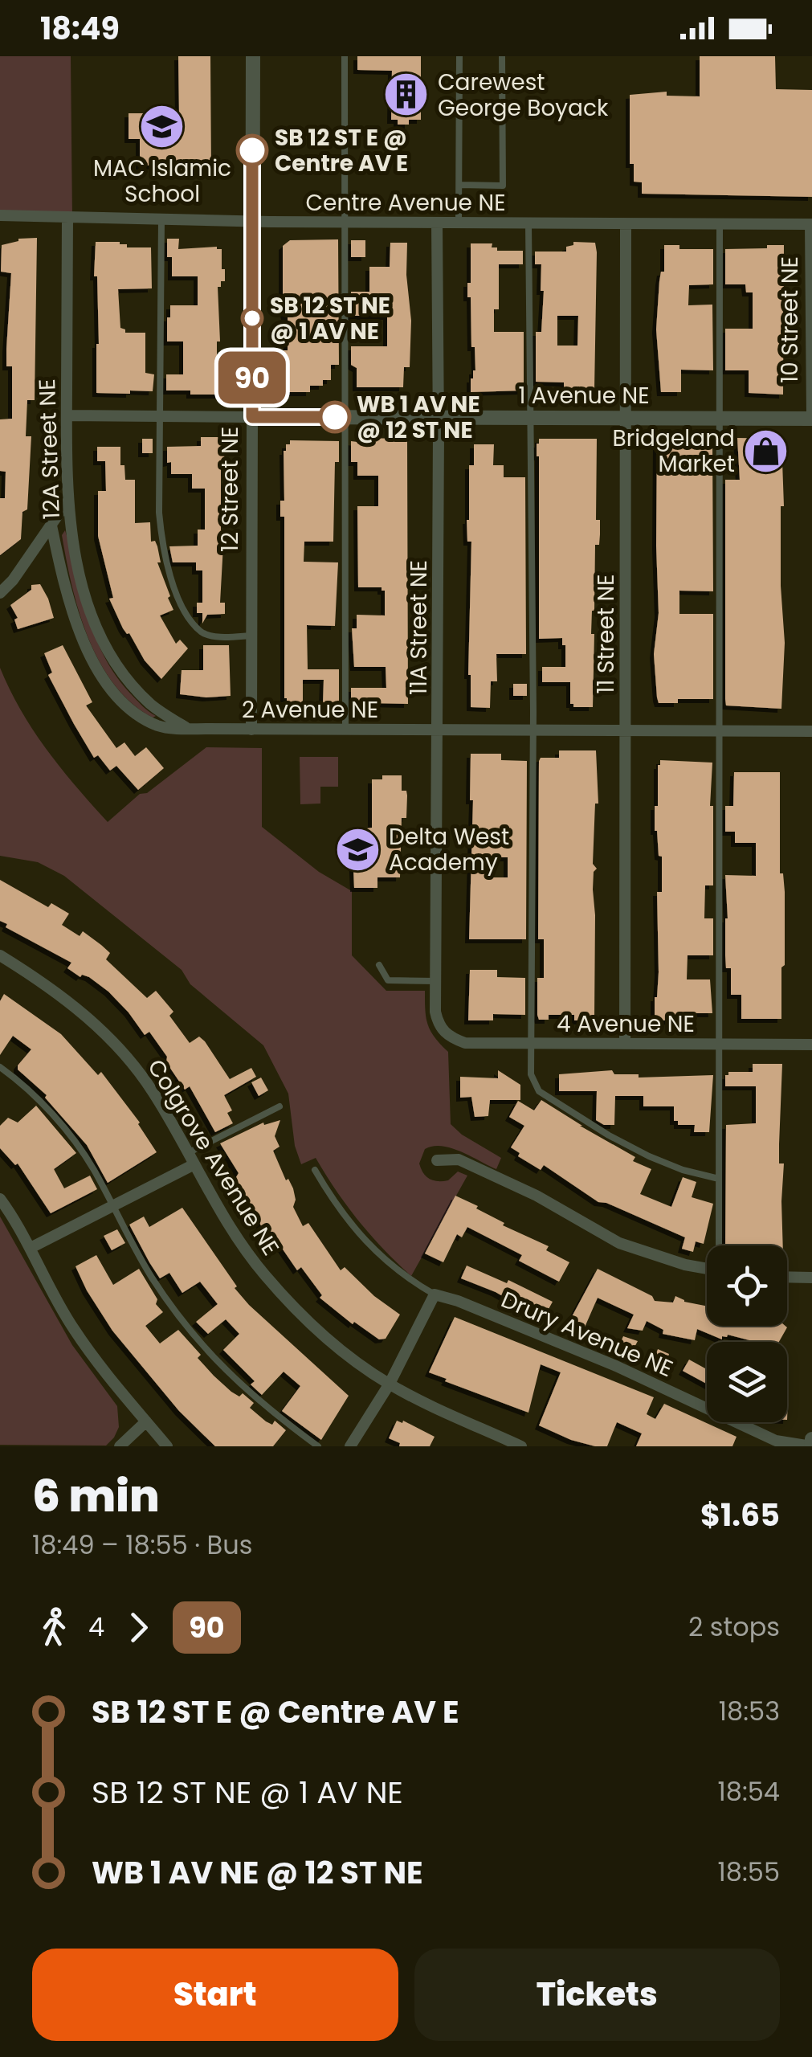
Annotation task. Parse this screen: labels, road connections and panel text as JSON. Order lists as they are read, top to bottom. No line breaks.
{"streets":{"street":["Centre Avenue NE","10 Street NE","1 Avenue NE","12A Street NE","12 Street NE","11A Street NE","11 Street NE","2 Avenue NE","4 Avenue NE","Colgrove Avenue NE","Drury Avenue NE"]},"crossings":[["Centre Avenue NE","10 Street NE"],["Centre Avenue NE","12A Street NE"],["Centre Avenue NE","12 Street NE"],["Centre Avenue NE","11A Street NE"],["Centre Avenue NE","11 Street NE"],["10 Street NE","1 Avenue NE"],["1 Avenue NE","12A Street NE"],["1 Avenue NE","12 Street NE"],["1 Avenue NE","11A Street NE"],["1 Avenue NE","11 Street NE"],["12A Street NE","2 Avenue NE"],["12 Street NE","2 Avenue NE"],["11A Street NE","2 Avenue NE"],["11A Street NE","4 Avenue NE"],["11 Street NE","2 Avenue NE"],["11 Street NE","4 Avenue NE"]],"places":{"building":["Carewest George Boyack"],"school or university":["MAC Islamic School","Delta West Academy"],"other":["SB 12 ST E @ Centre AV E","SB 12 ST NE @ 1 AV NE","WB 1 AV NE @ 12 ST NE"],"shop":["Bridgeland Market"]},"lines":["bus line 90"],"page":{"status":"18:49","on_map":"90","heading":["6 min","18:49 – 18:55 · Bus","$1.65"],"legs":["4","90","2 stops"],"list":[{"name":"SB 12 ST E @ Centre AV E","value":"18:53"},{"name":"SB 12 ST NE @ 1 AV NE","value":"18:54"},{"name":"WB 1 AV NE @ 12 ST NE","value":"18:55"}],"buttons":["Start","Tickets"]}}
